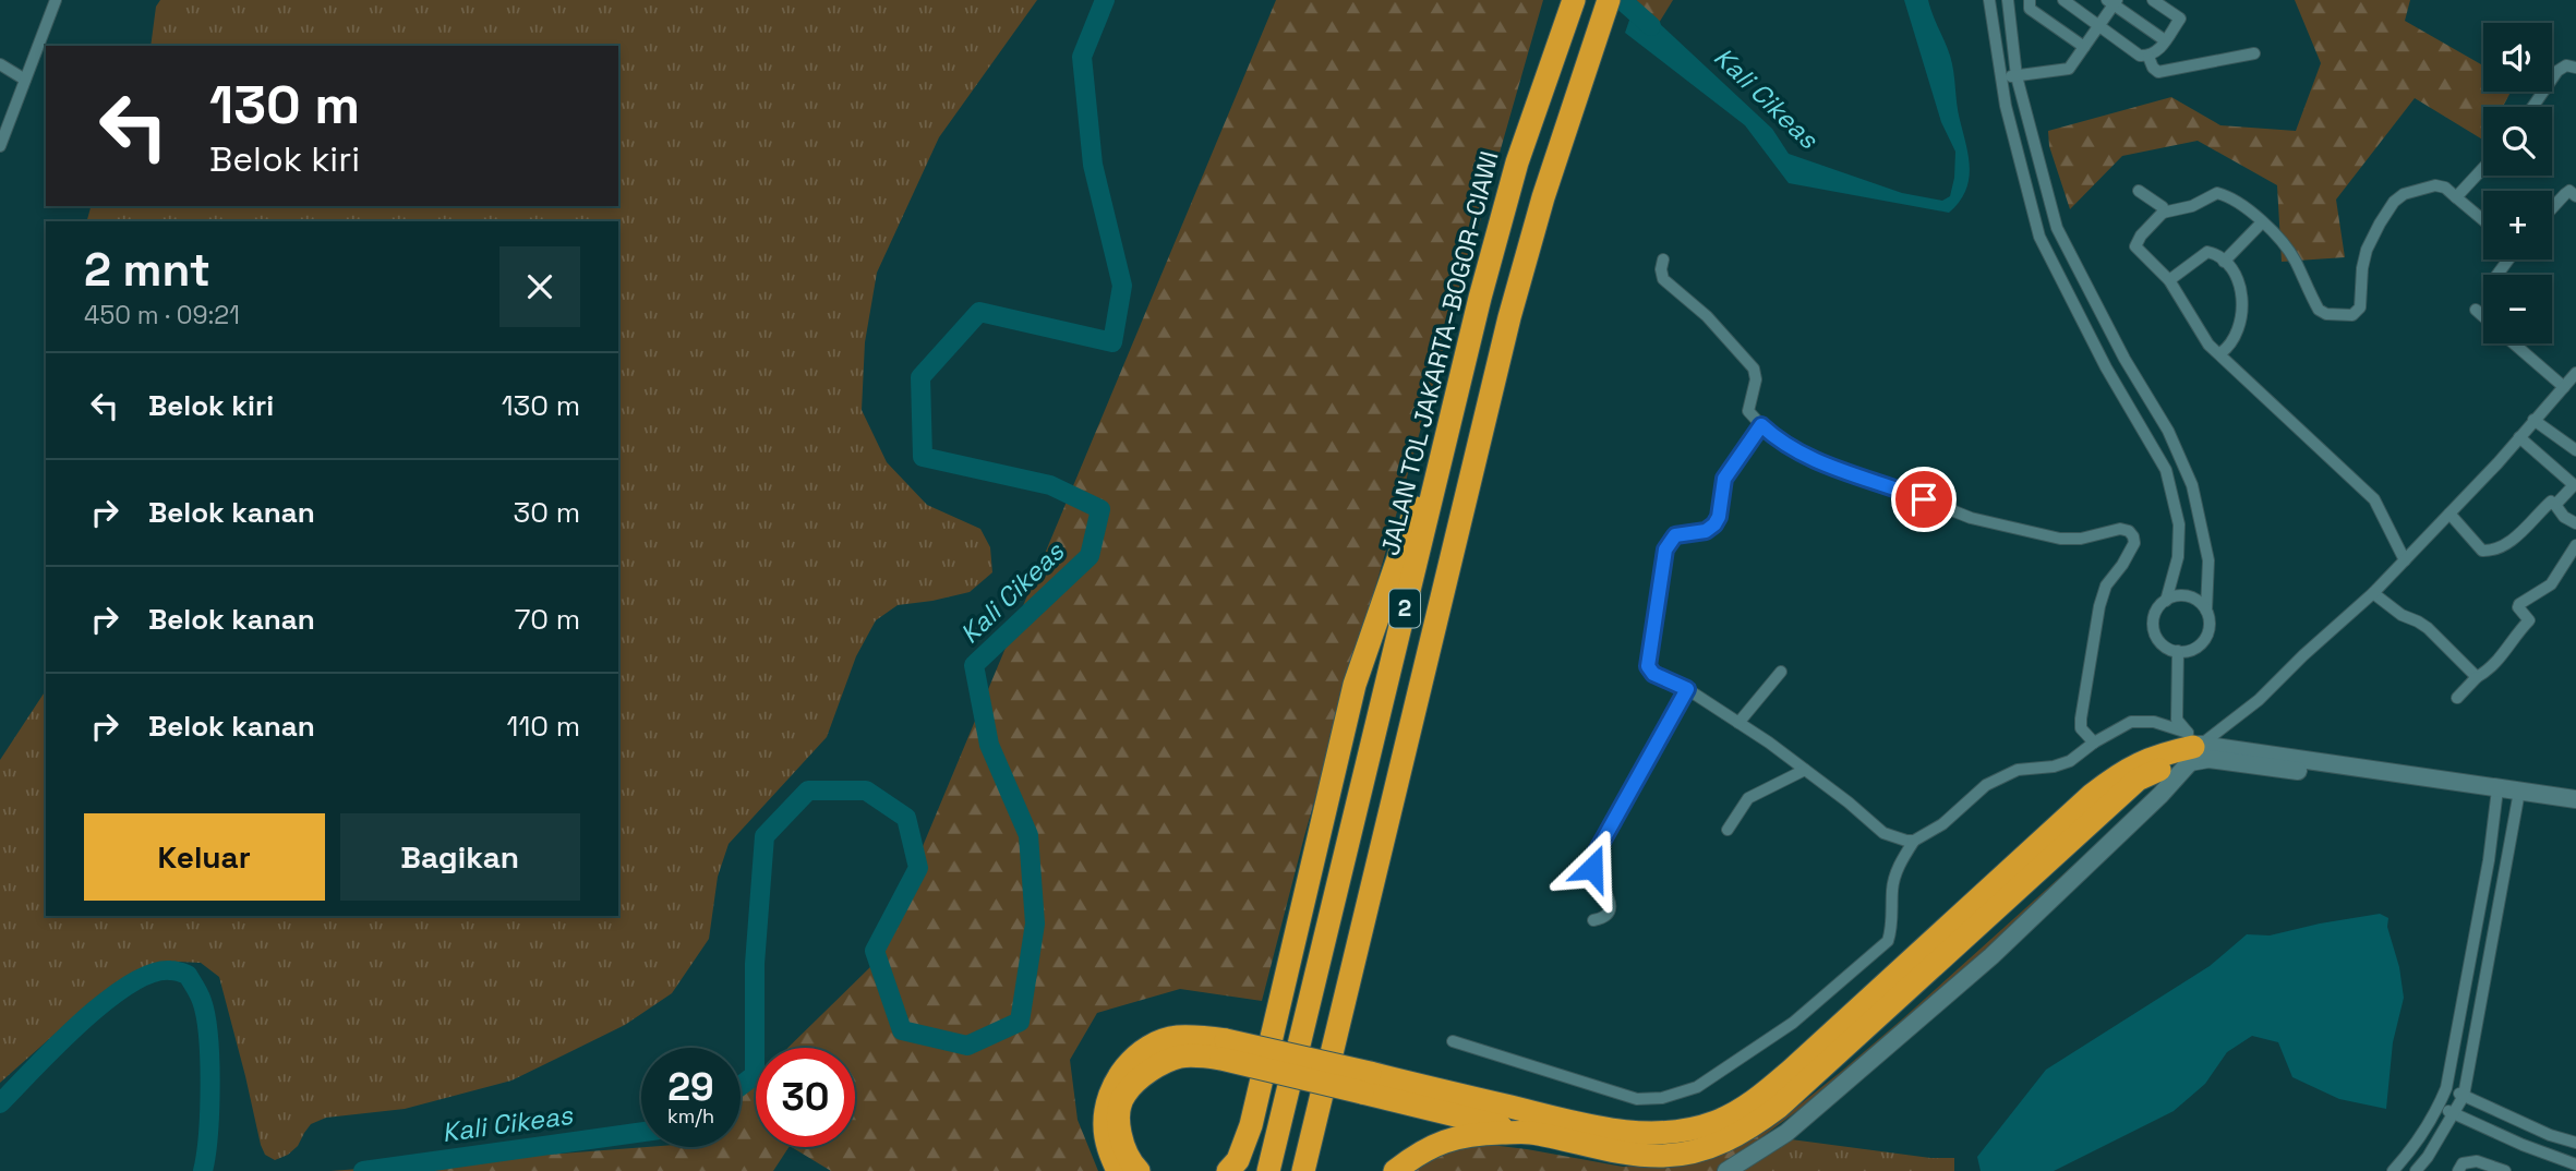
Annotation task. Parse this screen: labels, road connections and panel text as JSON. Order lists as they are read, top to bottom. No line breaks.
{"streets":{"highway":["JALAN TOL JAKARTA–BOGOR–CIAWI","2"]},"water":["Kali Cikeas"],"page":{"map_buttons":["+","−"],"turn":["130 m","Belok kiri"],"heading":["2 mnt","450 m · 09:21"],"list":[{"name":"Belok kiri","value":"130 m"},{"name":"Belok kanan","value":"30 m"},{"name":"Belok kanan","value":"70 m"},{"name":"Belok kanan","value":"110 m"}],"buttons":["Keluar","Bagikan"],"speed":"29 km/h","limit":"30"}}
